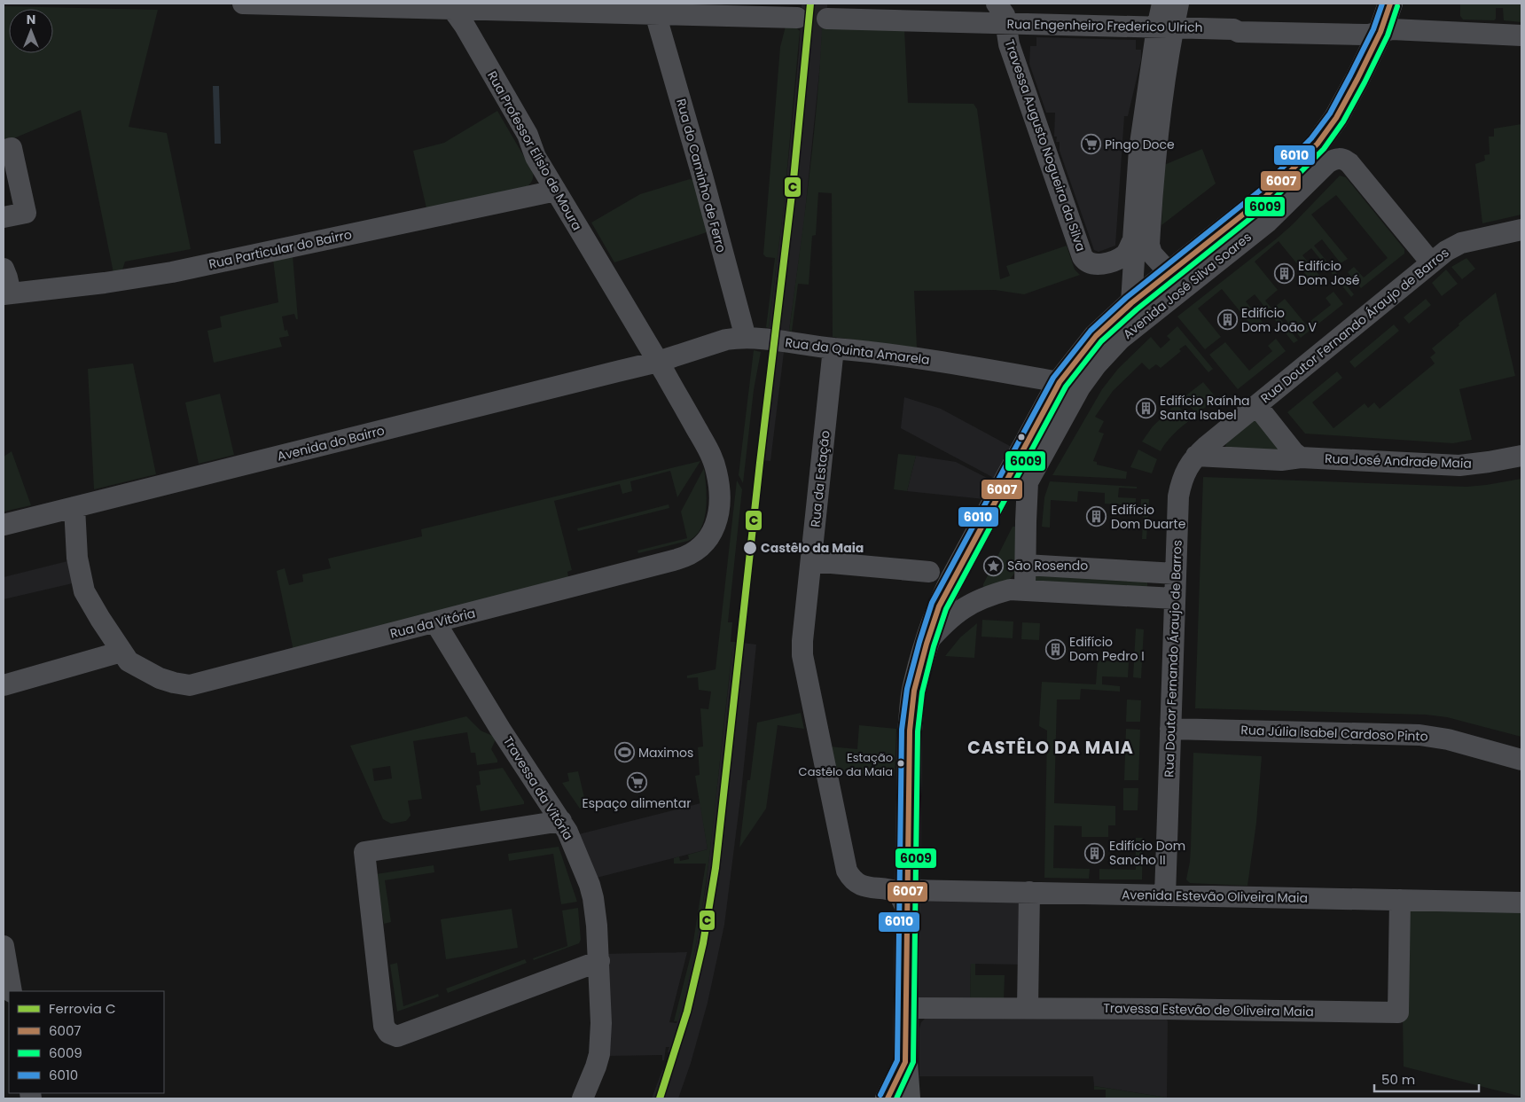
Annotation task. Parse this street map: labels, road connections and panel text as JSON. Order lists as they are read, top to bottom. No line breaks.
{"streets":{"street":["Rua Engenheiro Frederico Ulrich","Travessa Augusto Nogueira da Silva","Rua Professor Elísio de Moura","Rua do Caminho de Ferro","Rua Particular do Bairro","Avenida José Silva Soares","Rua Doutor Fernando Áraujo de Barros","Rua da Quinta Amarela","Avenida do Bairro","Rua José Andrade Maia","Rua da Estação","Rua da Vitória","Rua Júlia Isabel Cardoso Pinto","Travessa da Vitória","Avenida Estevão Oliveira Maia","Travessa Estevão de Oliveira Maia"]},"crossings":[["Rua Engenheiro Frederico Ulrich","Travessa Augusto Nogueira da Silva"],["Rua Professor Elísio de Moura","Rua Particular do Bairro"],["Rua Professor Elísio de Moura","Rua da Quinta Amarela"],["Rua Professor Elísio de Moura","Avenida do Bairro"],["Rua Professor Elísio de Moura","Rua da Vitória"],["Rua do Caminho de Ferro","Rua da Quinta Amarela"],["Avenida José Silva Soares","Rua Doutor Fernando Áraujo de Barros"],["Rua Doutor Fernando Áraujo de Barros","Rua José Andrade Maia"],["Rua Doutor Fernando Áraujo de Barros","Rua Júlia Isabel Cardoso Pinto"],["Rua Doutor Fernando Áraujo de Barros","Avenida Estevão Oliveira Maia"],["Rua da Quinta Amarela","Avenida do Bairro"],["Rua da Quinta Amarela","Rua da Estação"],["Rua da Quinta Amarela","Rua da Vitória"],["Avenida do Bairro","Rua da Vitória"],["Rua da Estação","Avenida Estevão Oliveira Maia"],["Rua da Vitória","Travessa da Vitória"],["Avenida Estevão Oliveira Maia","Travessa Estevão de Oliveira Maia"]],"districts":["CASTÊLO DA MAIA"],"places":{"supermarket":["Pingo Doce","Espaço alimentar"],"building":["Edifício Dom José","Edifício Dom João V","Edifício Raínha Santa Isabel","Edifício Dom Duarte","Edifício Dom Pedro I","Edifício Dom Sancho II"],"other":["Castêlo da Maia","Estação Castêlo da Maia"],"place":["São Rosendo"],"sports":["Maximos"]},"lines":["rail line C","transit line 6007","transit line 6010","transit line 6009"],"legend":["Ferrovia C","6007","6009","6010"],"scale_bar":"50 m","north":"top"}
